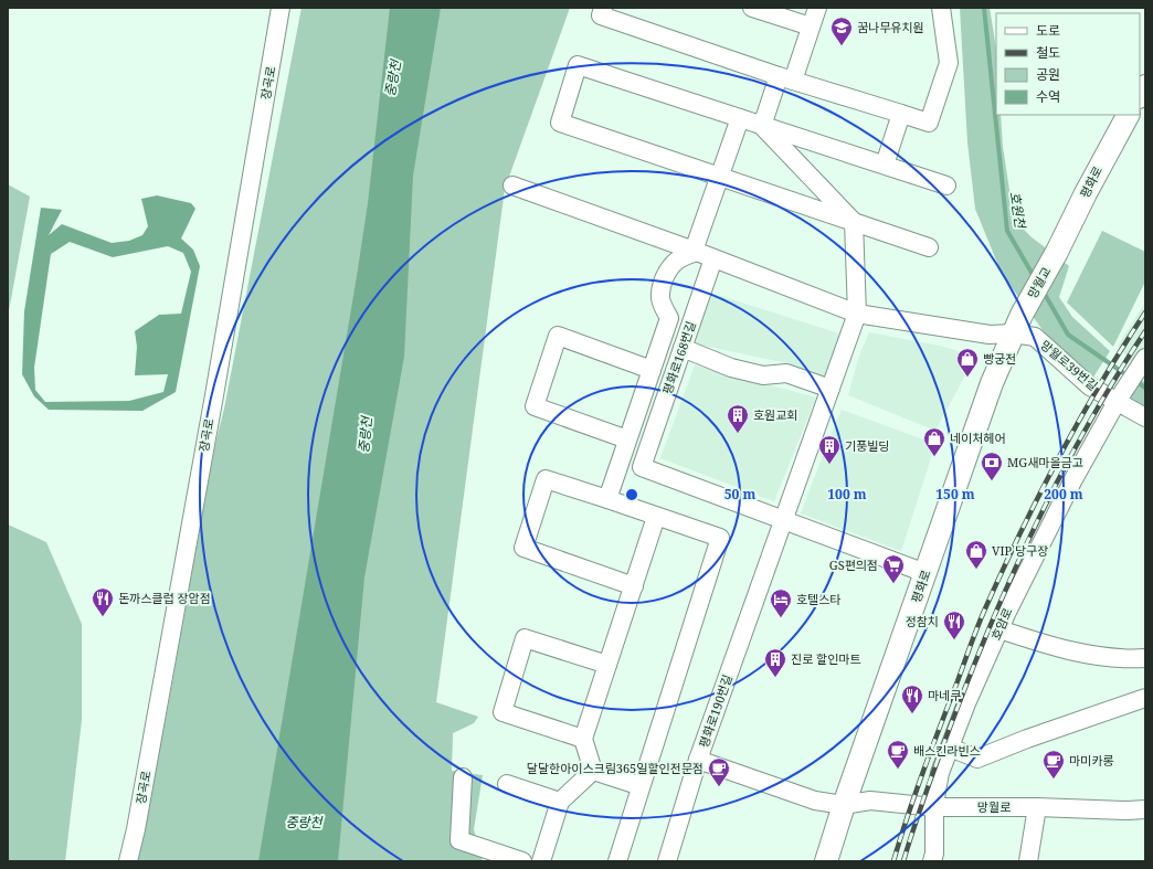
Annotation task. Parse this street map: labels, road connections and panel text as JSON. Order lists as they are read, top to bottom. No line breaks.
{"streets":{"main road":["평화로","망월교"],"street":["장곡로","평화로168번길","망월로39번길","호암로","평화로190번길","망월로"]},"crossings":[["평화로","망월교"],["평화로","평화로168번길"],["평화로","망월로39번길"],["평화로","평화로190번길"],["평화로","망월로"],["망월교","망월로39번길"],["평화로168번길","평화로190번길"],["망월로39번길","호암로"],["호암로","망월로"],["평화로190번길","망월로"]],"water":["중랑천","호원천"],"places":{"school or university":["꿈나무유치원"],"shop":["빵궁전","네이처헤어","VIP 당구장"],"building":["호원교회","기풍빌딩","진로 할인마트"],"bank":["MG새마을금고"],"supermarket":["GS편의점"],"restaurant":["돈까스클럽 장암점","정참치","마네쿠"],"hotel":["호텔스타"],"cafe":["배스킨라빈스","마미카롱","달달한아이스크림365일할인전문점"]},"legend":["도로","철도","공원","수역"],"rings":["50 m","100 m","150 m","200 m"]}
